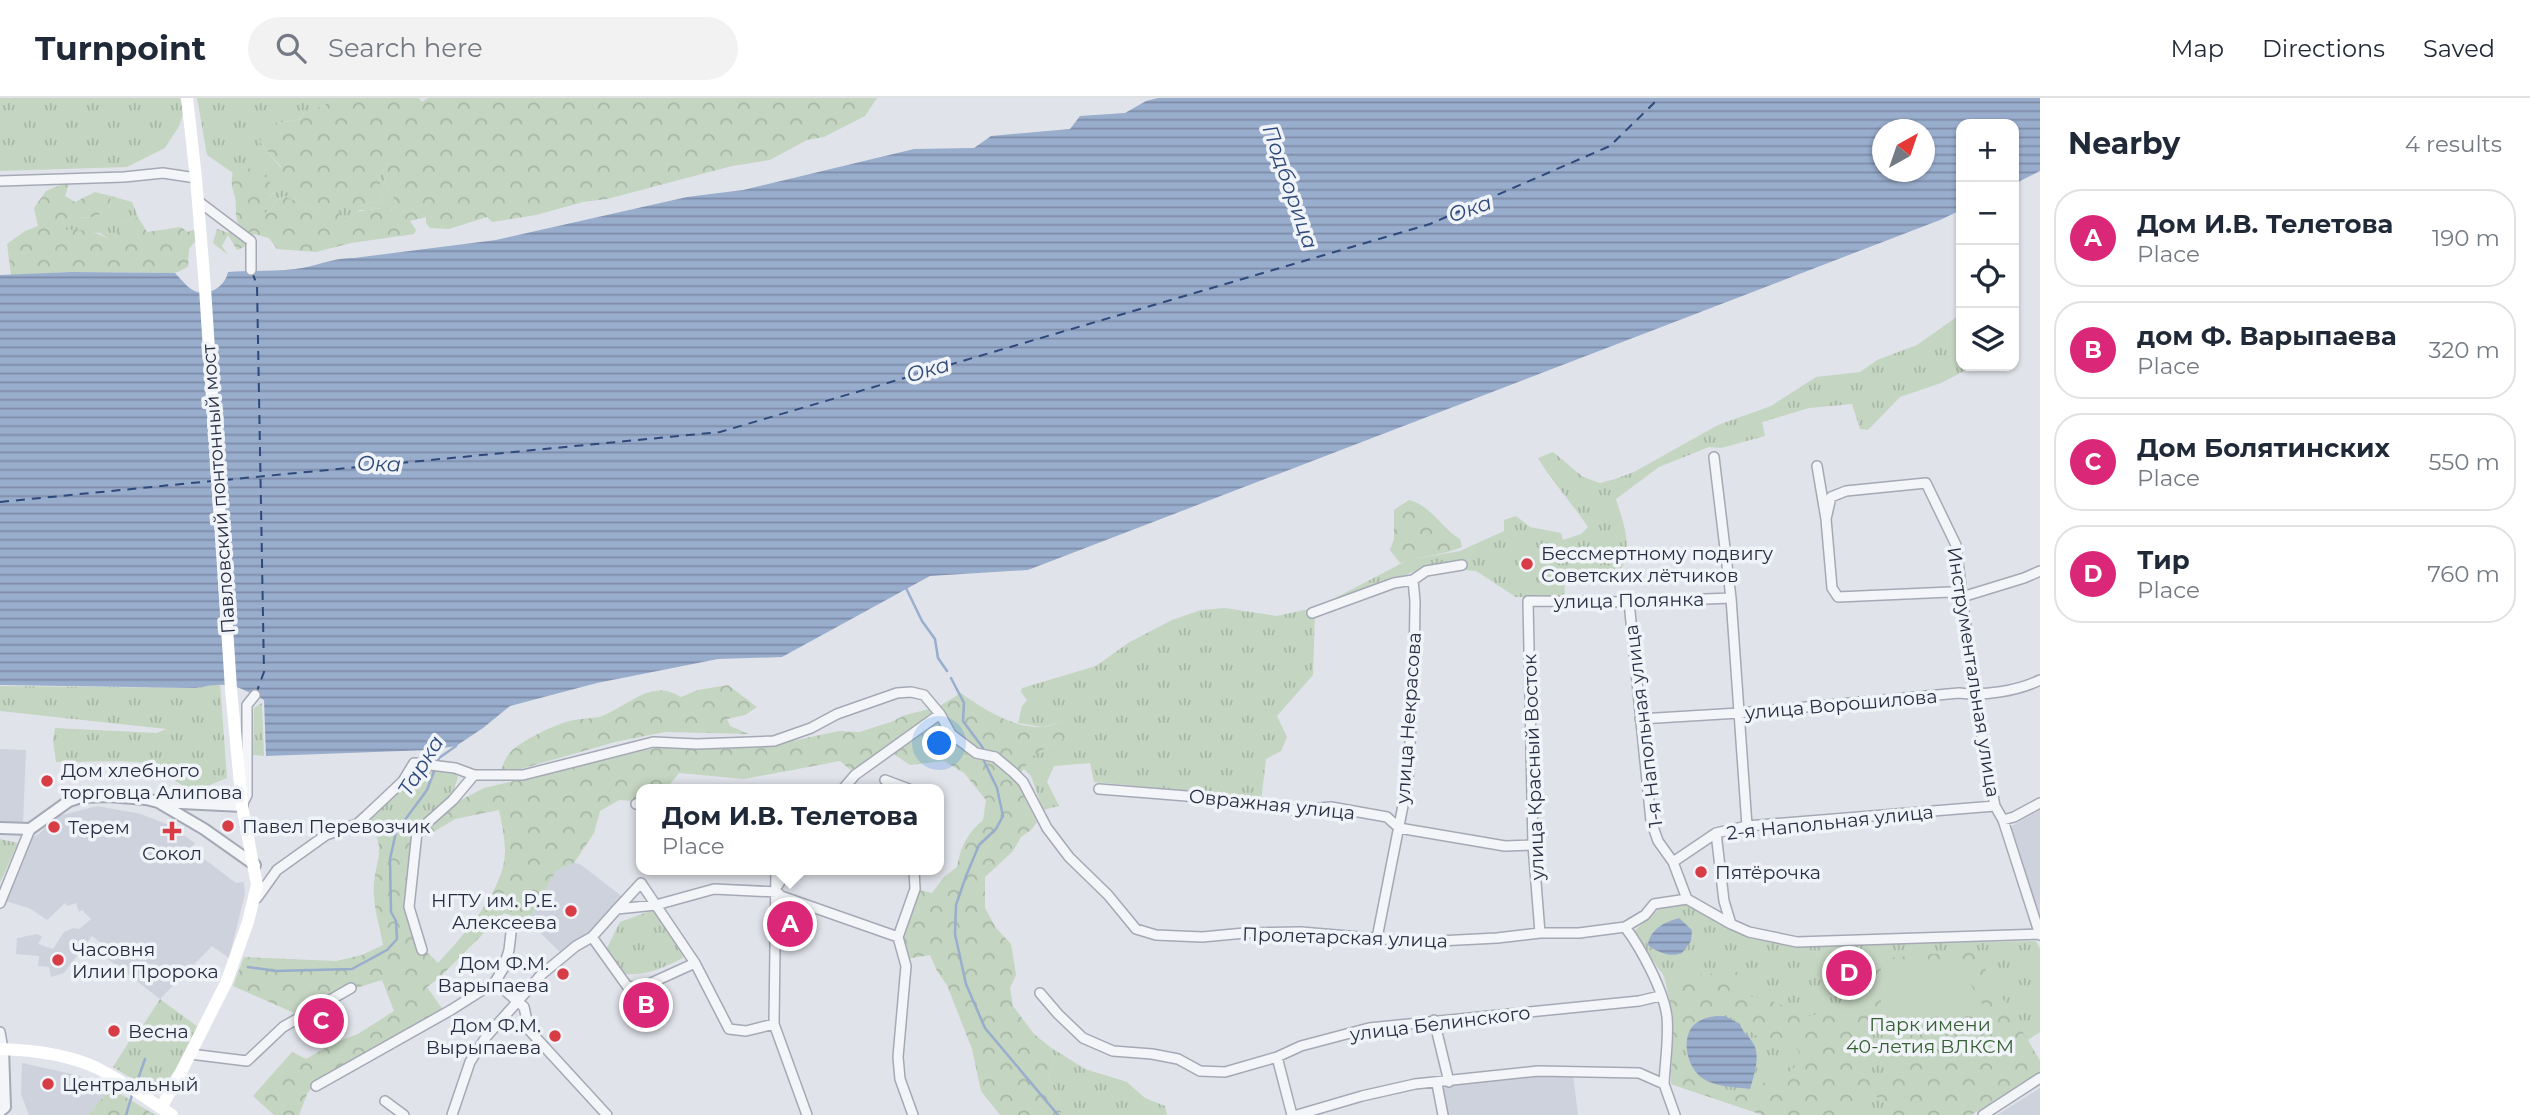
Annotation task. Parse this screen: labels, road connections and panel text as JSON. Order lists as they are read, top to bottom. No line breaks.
{"streets":{"main road":["Павловский понтонный мост"],"street":["улица Полянка","Инструментальная улица","улица Ворошилова","улица Некрасова","1-я Напольная улица","улица Красный Восток","Овражная улица","2-я Напольная улица","Пролетарская улица","улица Белинского"]},"crossings":[["улица Полянка","улица Ворошилова"],["улица Полянка","1-я Напольная улица"],["улица Полянка","улица Красный Восток"],["улица Полянка","2-я Напольная улица"],["Инструментальная улица","улица Ворошилова"],["Инструментальная улица","2-я Напольная улица"],["улица Ворошилова","1-я Напольная улица"],["улица Некрасова","Овражная улица"],["улица Некрасова","Пролетарская улица"],["улица Красный Восток","Овражная улица"],["улица Красный Восток","Пролетарская улица"]],"water":["Подборица","Ока","Тарка"],"parks":["Парк имени 40-летия ВЛКСМ"],"places":{"other":["Бессмертному подвигу Советских лётчиков","Дом хлебного торговца Алипова","Павел Перевозчик","Терем","Пятёрочка","НГТУ им. Р.Е. Алексеева","Часовня Илии Пророка","Дом Ф.М. Варыпаева","Весна","Дом Ф.М. Вырыпаева","Центральный"],"health":["Сокол"]},"north":"top right","page":{"header":"Turnpoint","search":"Search here","nav":["Map","Directions","Saved"],"heading":["Nearby","4 results"],"map_buttons":["+","−"],"list":[{"mark":"A","name":"Дом И.В. Телетова","note":"Place","value":"190 m"},{"mark":"B","name":"дом Ф. Варыпаева","note":"Place","value":"320 m"},{"mark":"C","name":"Дом Болятинских","note":"Place","value":"550 m"},{"mark":"D","name":"Тир","note":"Place","value":"760 m"}],"popup":["Дом И.В. Телетова","Place"],"pins":["A","D","B","C"]}}
